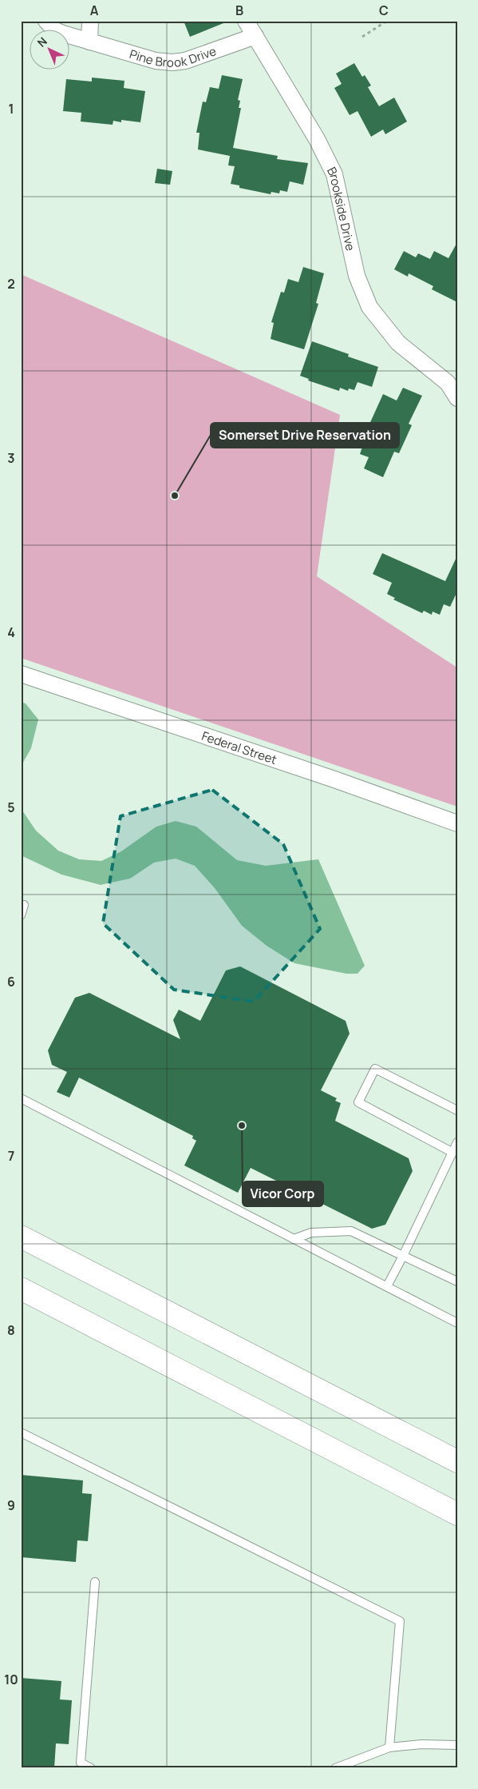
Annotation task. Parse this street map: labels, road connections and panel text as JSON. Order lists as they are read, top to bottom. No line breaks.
{"streets":{"street":["Pine Brook Drive","Brookside Drive","Federal Street"]},"crossings":[["Pine Brook Drive","Brookside Drive"]],"places":["Somerset Drive Reservation","Vicor Corp"],"north":"top left","grid":{"columns":["A","B","C"],"rows":["1","2","3","4","5","6","7","8","9","10"]}}
